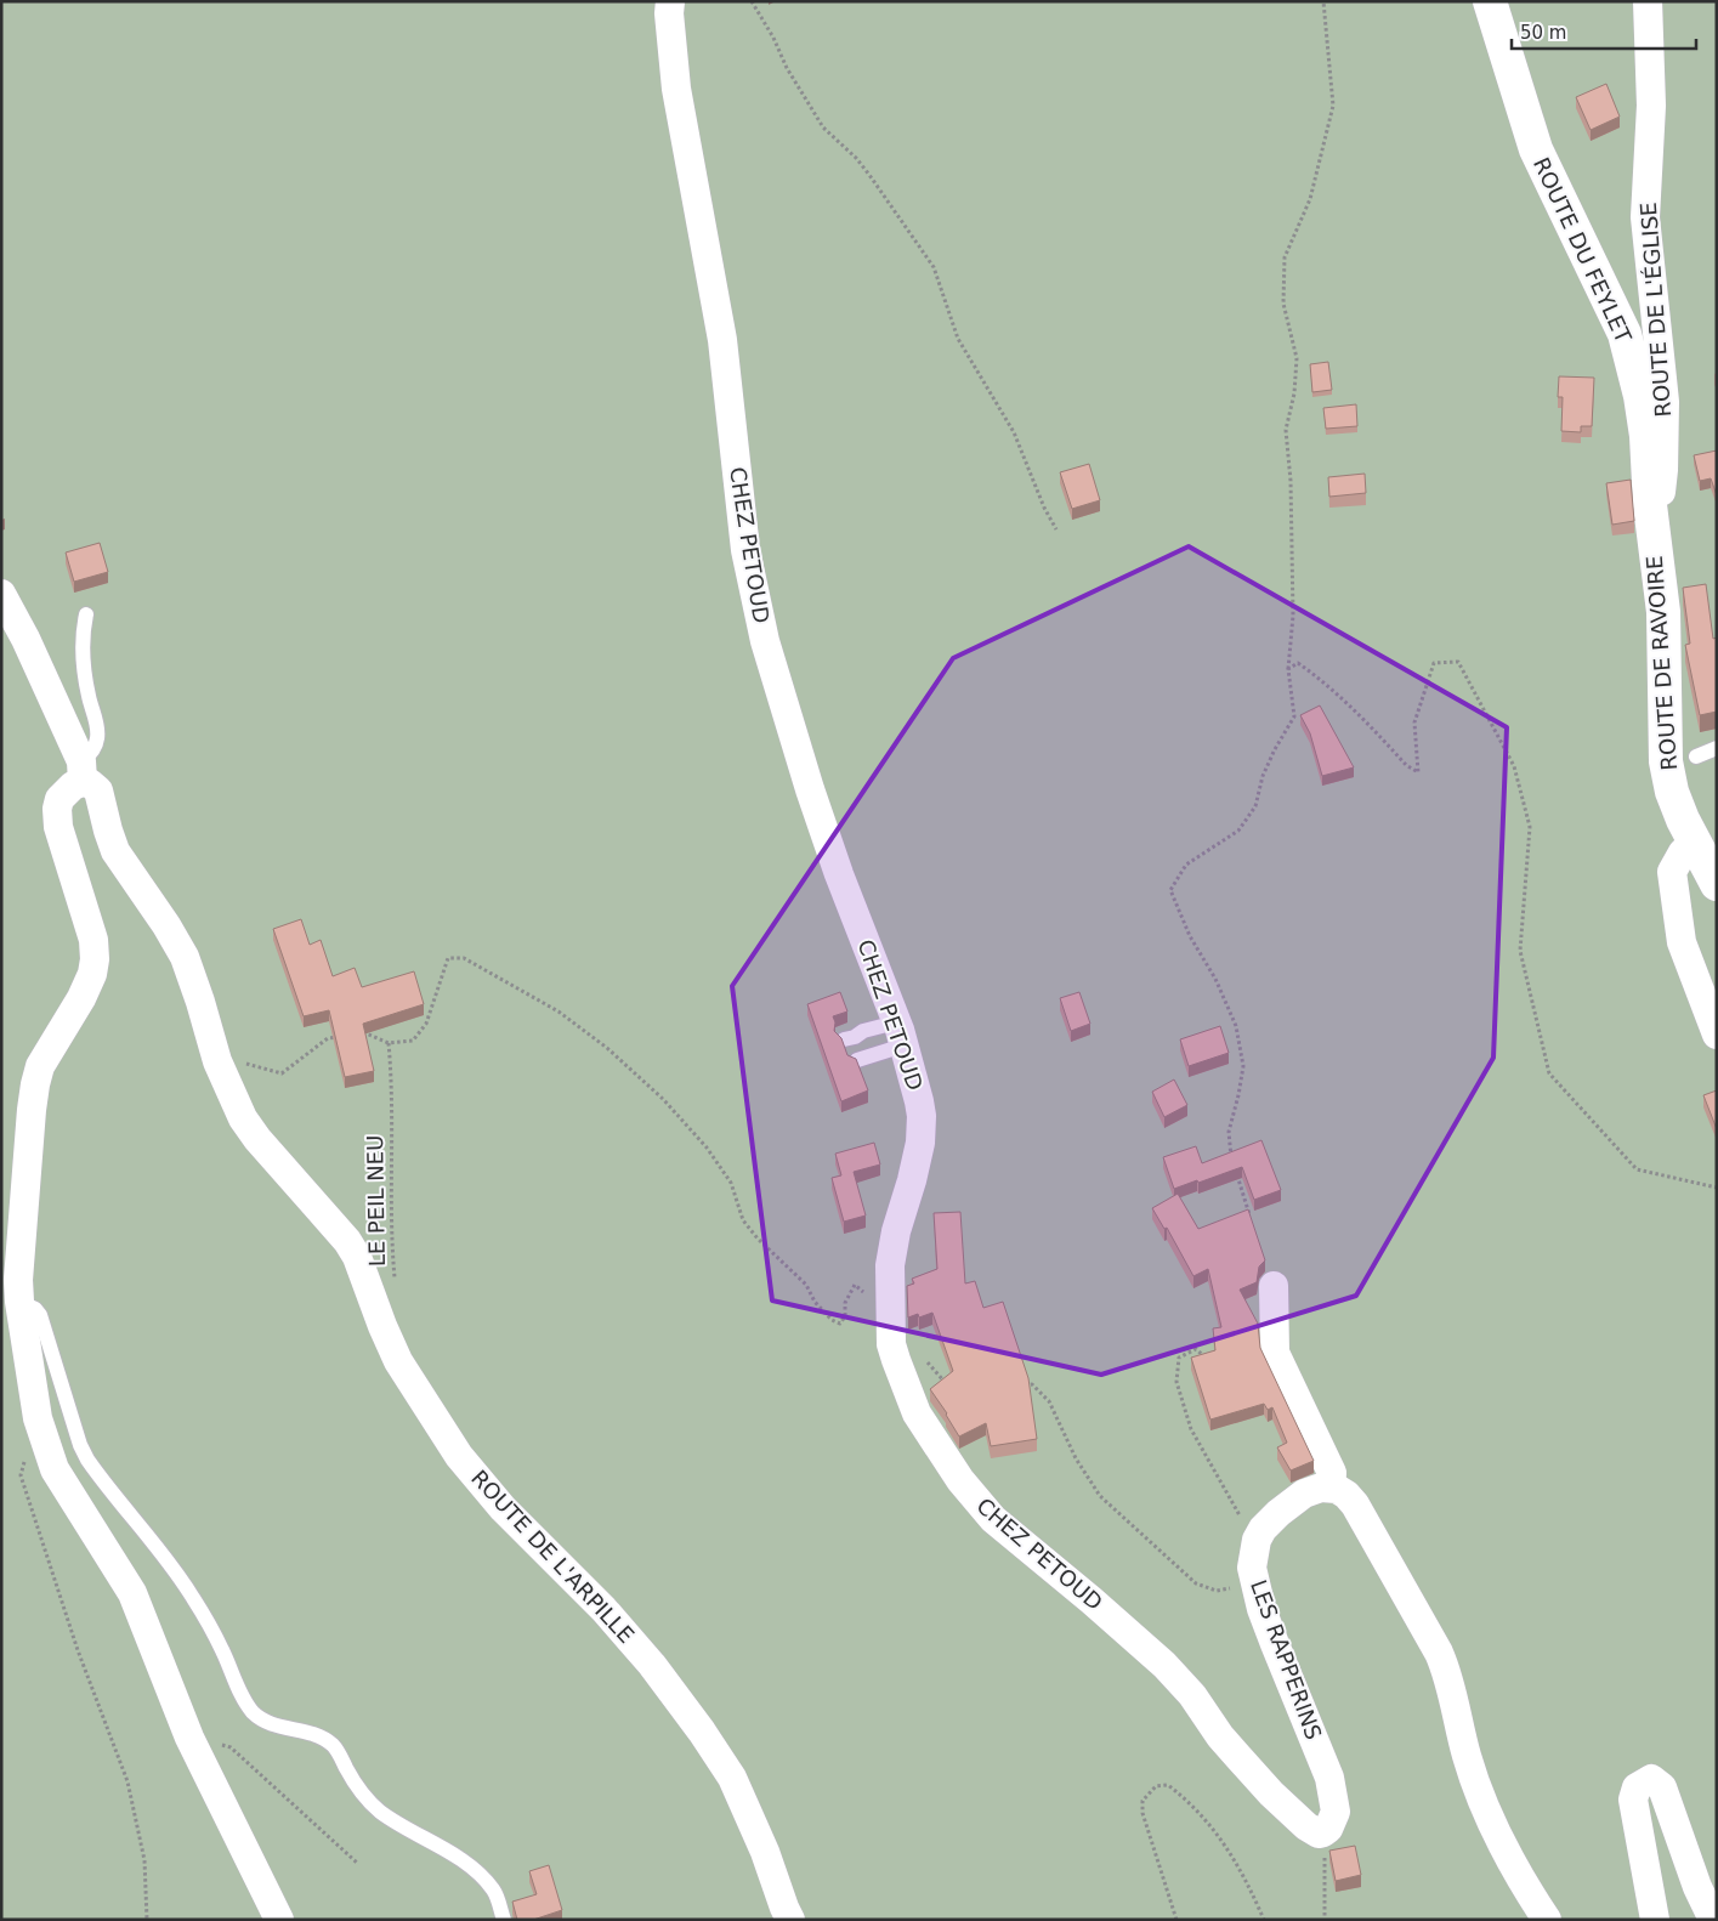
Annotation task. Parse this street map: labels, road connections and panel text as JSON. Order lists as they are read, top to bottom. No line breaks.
{"streets":{"street":["ROUTE DU FEYLET","ROUTE DE L'ÉGLISE","CHEZ PETOUD","ROUTE DE RAVOIRE","ROUTE DE L'ARPILLE","LES RAPPERINS"],"path":["LE PEIL NEU"]},"crossings":[["ROUTE DU FEYLET","ROUTE DE L'ÉGLISE"],["ROUTE DU FEYLET","ROUTE DE RAVOIRE"],["ROUTE DE L'ÉGLISE","ROUTE DE RAVOIRE"],["CHEZ PETOUD","LES RAPPERINS"]],"scale_bar":"50 m"}
